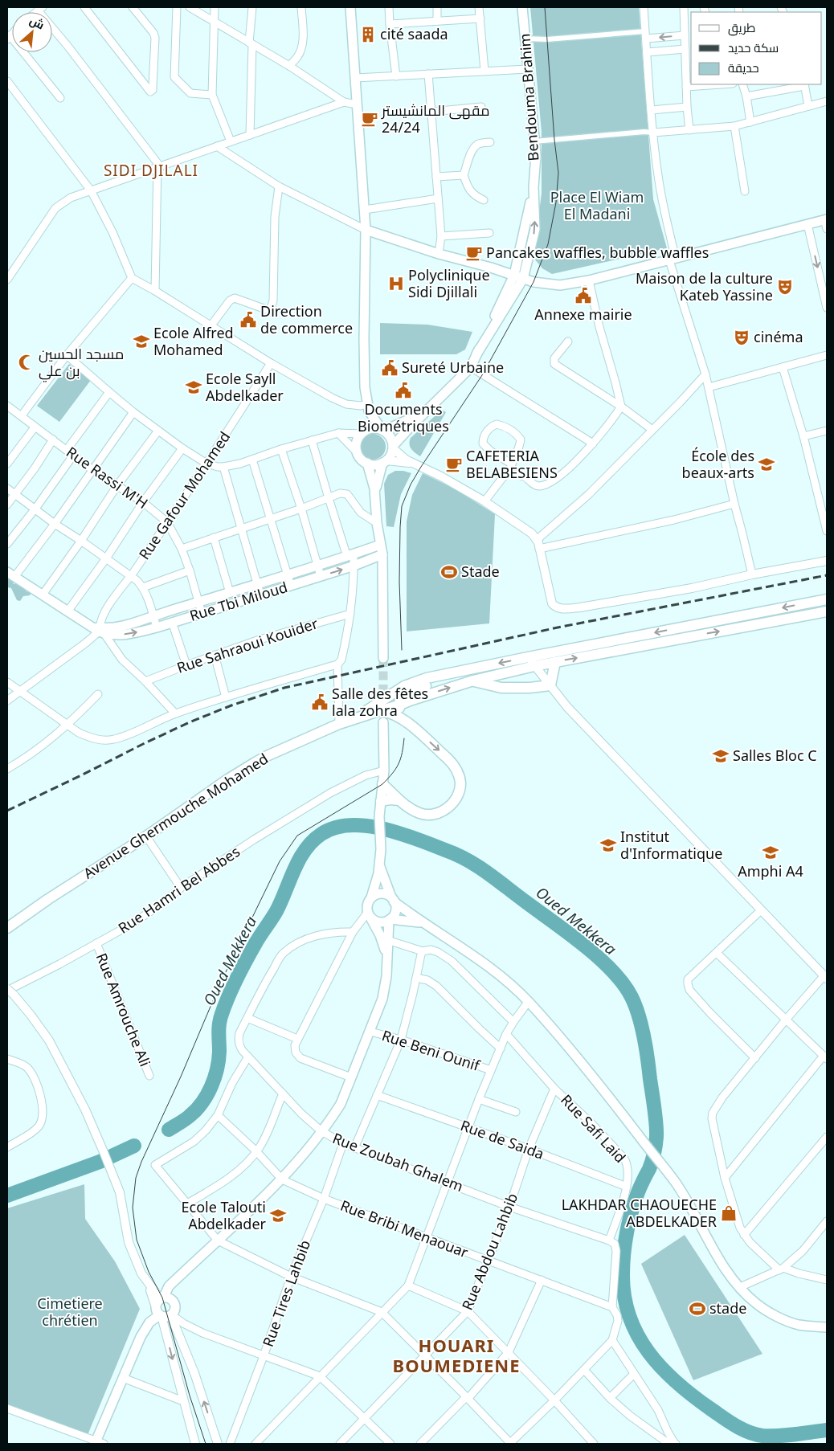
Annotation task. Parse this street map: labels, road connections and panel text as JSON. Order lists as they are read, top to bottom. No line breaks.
{"streets":{"main road":["Bendouma Brahim","Rue Tbi Miloud","Avenue Ghermouche Mohamed"],"street":["Rue Rassi M'H","Rue Gafour Mohamed","Rue Sahraoui Kouider","Rue Hamri Bel Abbes","Rue Amrouche Ali","Rue Beni Ounif","Rue Safi Laid","Rue de Saida","Rue Zoubah Ghalem","Rue Bribi Menaouar","Rue Abdou Lahbib","Rue Tires Lahbib"]},"crossings":[["Rue Rassi M'H","Rue Gafour Mohamed"],["Rue Rassi M'H","Rue Tbi Miloud"],["Rue Gafour Mohamed","Rue Tbi Miloud"],["Rue Hamri Bel Abbes","Rue Amrouche Ali"],["Rue Safi Laid","Rue de Saida"],["Rue Safi Laid","Rue Zoubah Ghalem"],["Rue Safi Laid","Rue Abdou Lahbib"],["Rue de Saida","Rue Abdou Lahbib"],["Rue Zoubah Ghalem","Rue Abdou Lahbib"],["Rue Zoubah Ghalem","Rue Tires Lahbib"],["Rue Bribi Menaouar","Rue Abdou Lahbib"],["Rue Bribi Menaouar","Rue Tires Lahbib"]],"districts":["SIDI DJILALI","HOUARI BOUMEDIENE"],"water":["Oued Mekkera"],"parks":["Place El Wiam El Madani","Cimetiere chrétien"],"places":{"building":["cité saada"],"cafe":["مقهى المانشيستر 24/24","Pancakes waffles, bubble waffles","CAFETERIA BELABESIENS"],"hospital":["Polyclinique Sidi Djillali"],"theatre":["Maison de la culture Kateb Yassine","cinéma"],"public building":["Annexe mairie","Direction de commerce","Sureté Urbaine","Documents Biométriques","Salle des fêtes lala zohra"],"school or university":["Ecole Alfred Mohamed","Ecole Sayll Abdelkader","École des beaux-arts","Salles Bloc C","Institut d'Informatique","Amphi A4","Ecole Talouti Abdelkader"],"mosque":["مسجد الحسين بن علي"],"sports":["Stade","stade"],"shop":["LAKHDAR CHAOUECHE ABDELKADER"]},"legend":["طريق","سكة حديد","حديقة"],"north":"top right"}
